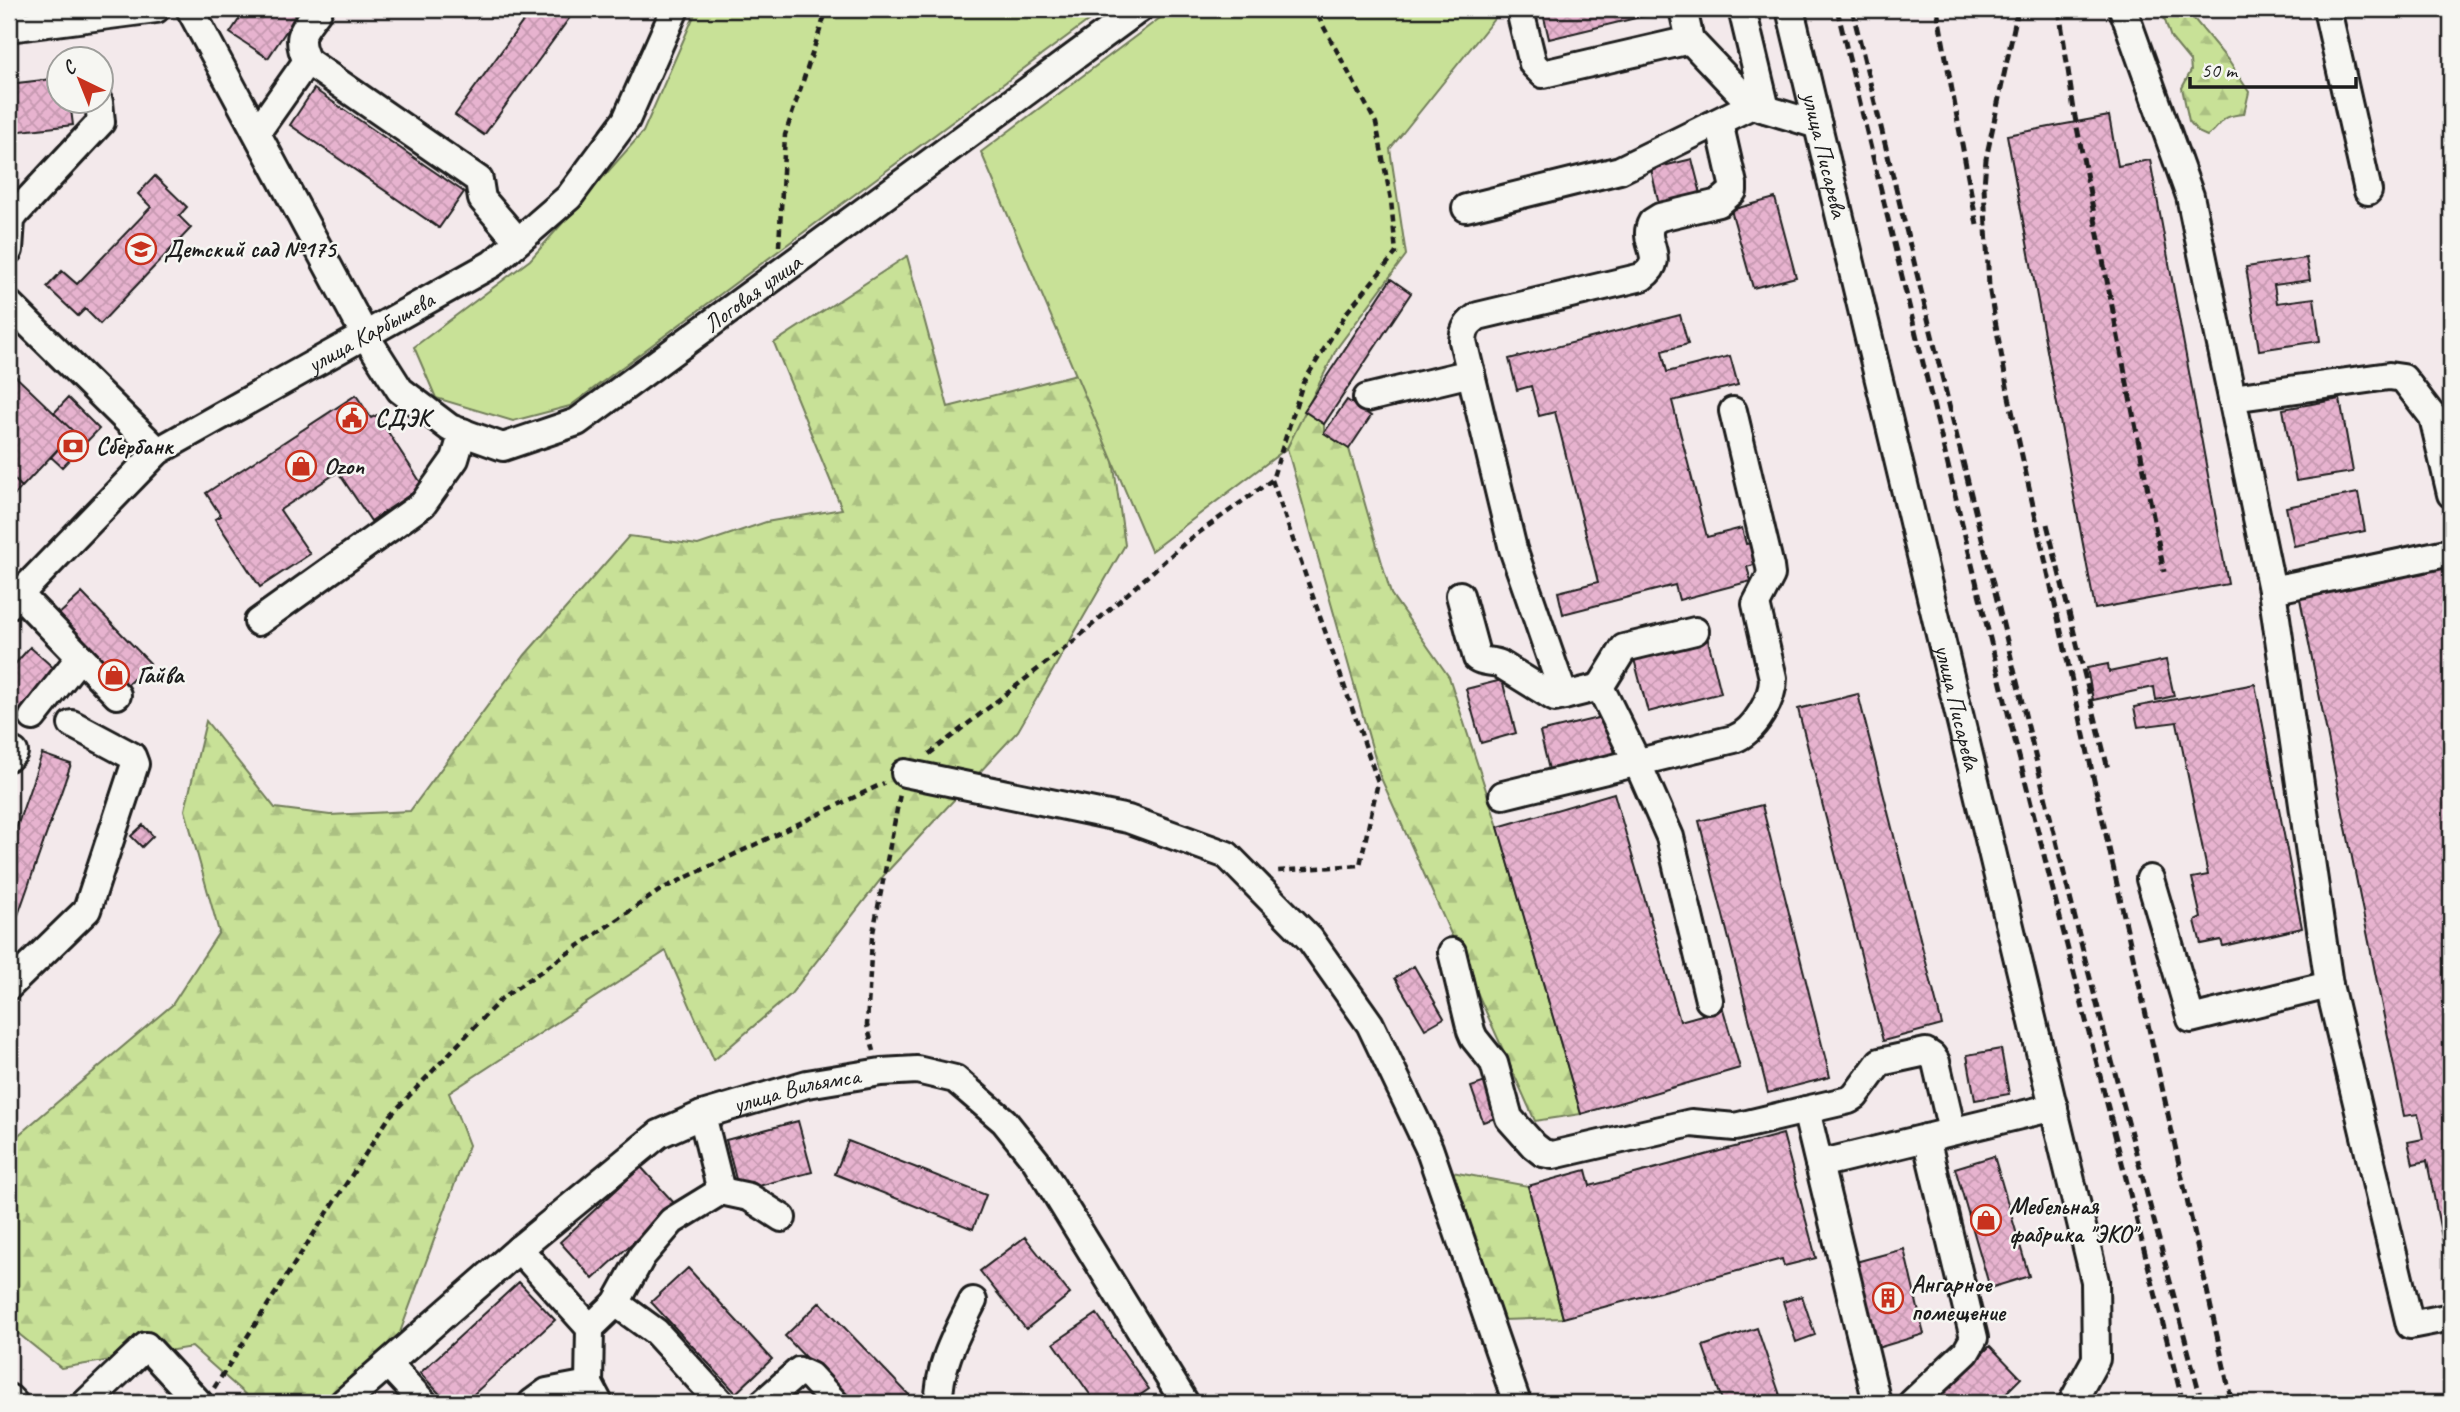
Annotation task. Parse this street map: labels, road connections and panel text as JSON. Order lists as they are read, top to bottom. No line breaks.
{"streets":{"street":["улица Писарева","Логовая улица","улица Карбышева","улица Вильямса"]},"crossings":[["Логовая улица","улица Карбышева"]],"places":{"school or university":["Детский сад №175"],"public building":["СДЭК"],"bank":["Сбербанк"],"shop":["Ozon","Гайва","Мебельная фабрика \"ЭКО\""],"building":["Ангарное помещение"]},"scale_bar":"50 m","north":"top left"}
